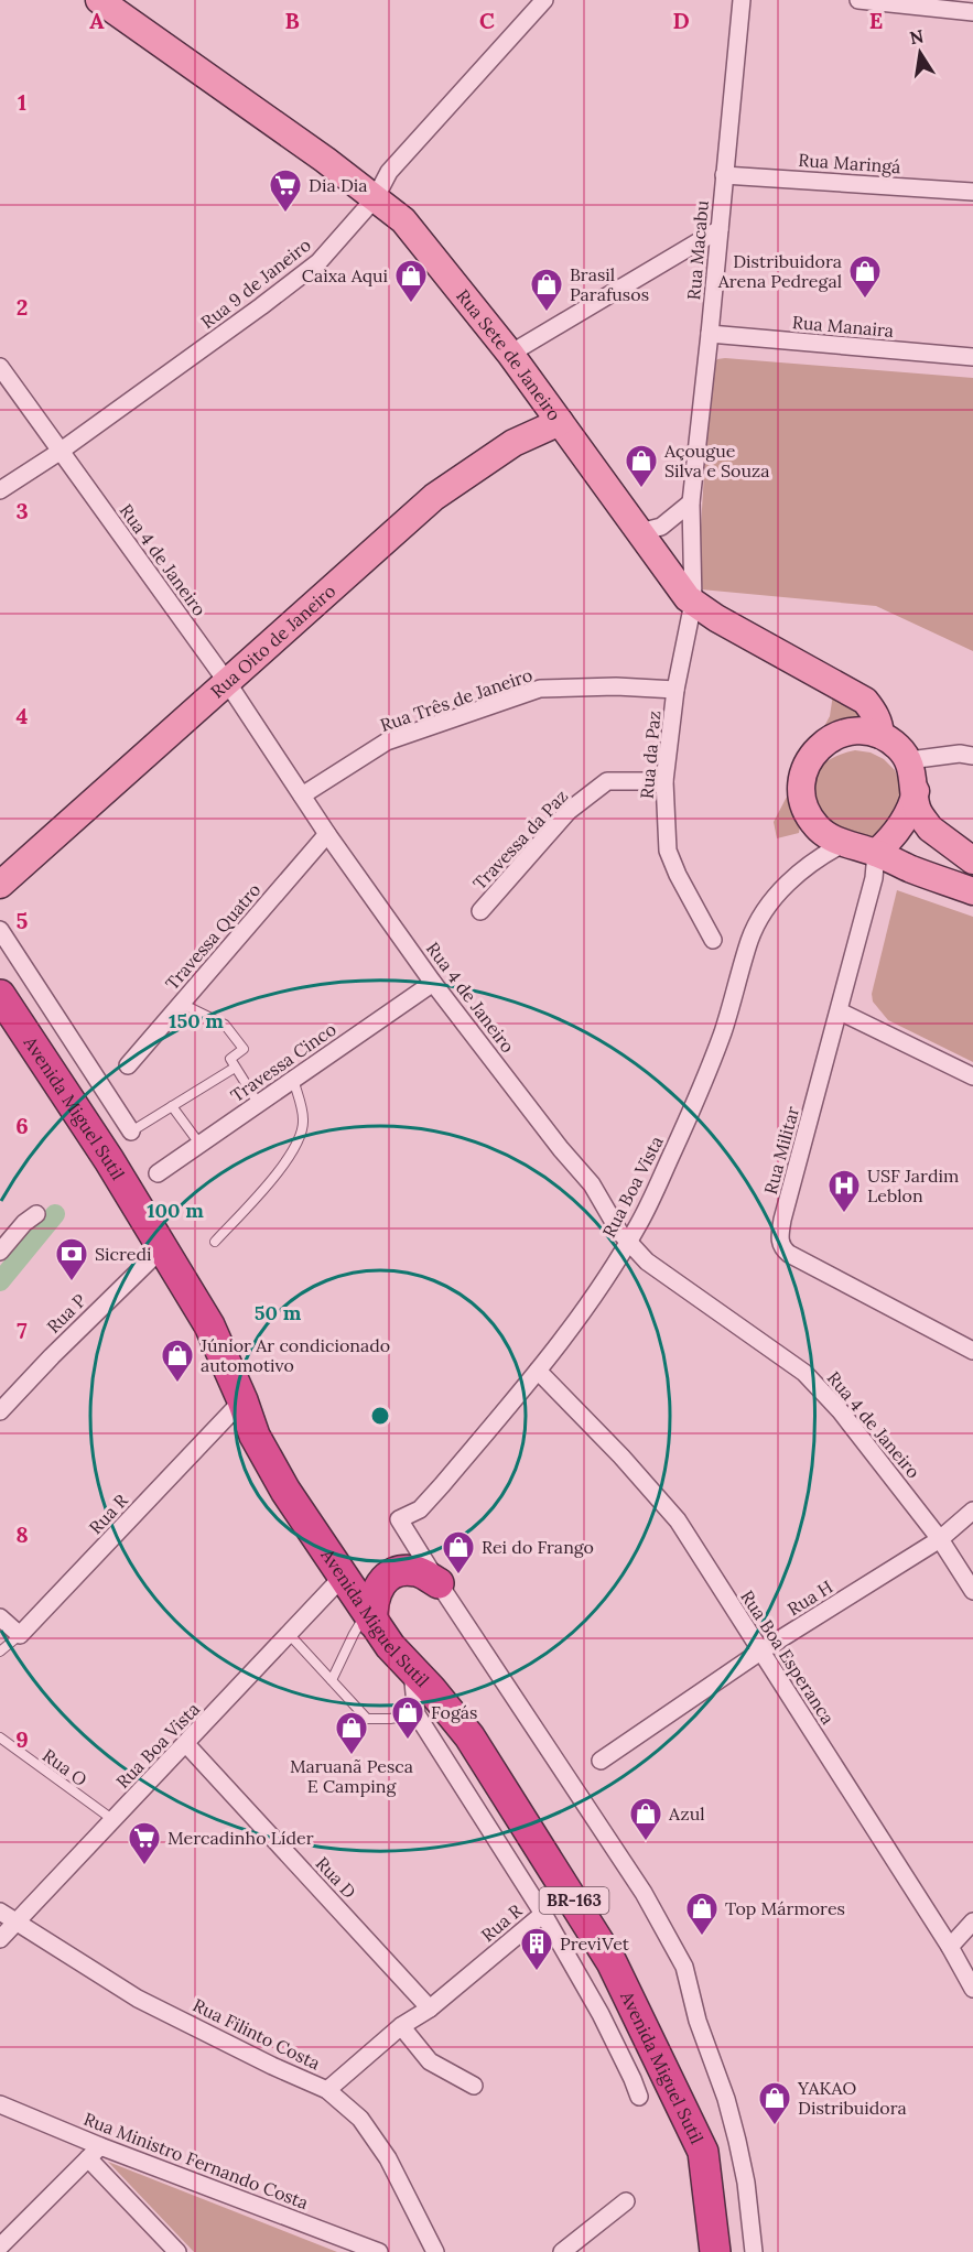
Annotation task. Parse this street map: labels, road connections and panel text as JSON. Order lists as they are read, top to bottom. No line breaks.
{"streets":{"highway":["Avenida Miguel Sutil","BR-163"],"main road":["Rua Sete de Janeiro","Rua Oito de Janeiro"],"street":["Rua Maringá","Rua Macabu","Rua 9 de Janeiro","Rua Manaira","Rua 4 de Janeiro","Rua Três de Janeiro","Rua da Paz","Travessa da Paz","Travessa Quatro","Travessa Cinco","Rua Militar","Rua Boa Vista","Rua P","Rua R","Rua H","Rua Boa Esperanca","Rua D","Rua Filinto Costa","Rua Ministro Fernando Costa"],"lane":["Rua O"]},"crossings":[["Rua Maringá","Rua Macabu"],["Rua Macabu","Rua Manaira"],["Rua Macabu","Rua Sete de Janeiro"],["Rua Macabu","Rua da Paz"],["Rua 9 de Janeiro","Rua Sete de Janeiro"],["Rua 9 de Janeiro","Rua 4 de Janeiro"],["Rua Sete de Janeiro","Rua Oito de Janeiro"],["Rua Sete de Janeiro","Rua da Paz"],["Rua Sete de Janeiro","Rua Militar"],["Rua Sete de Janeiro","Rua Boa Vista"],["Rua 4 de Janeiro","Rua Oito de Janeiro"],["Rua 4 de Janeiro","Rua Três de Janeiro"],["Rua 4 de Janeiro","Travessa Quatro"],["Rua 4 de Janeiro","Travessa Cinco"],["Rua 4 de Janeiro","Rua Boa Vista"],["Rua 4 de Janeiro","Rua H"],["Rua Três de Janeiro","Rua da Paz"],["Rua da Paz","Travessa da Paz"],["Avenida Miguel Sutil","Rua Boa Vista"],["Avenida Miguel Sutil","Rua P"],["Avenida Miguel Sutil","Rua R"],["Rua Militar","Rua Boa Vista"],["Rua Boa Vista","Rua Boa Esperanca"],["Rua Boa Vista","Rua O"],["Rua Boa Vista","Rua D"],["Rua Boa Vista","BR-163"],["Rua Boa Vista","Rua Filinto Costa"],["Rua R","Rua D"],["Rua R","Rua Filinto Costa"],["Rua H","Rua Boa Esperanca"]],"places":{"supermarket":["Dia Dia","Mercadinho Líder"],"shop":["Distribuidora Arena Pedregal","Caixa Aqui","Brasil Parafusos","Açougue Silva e Souza","Júnior Ar condicionado automotivo","Rei do Frango","Fogás","Maruanã Pesca E Camping","Azul","Top Mármores","YAKAO Distribuidora"],"hospital":["USF Jardim Leblon"],"bank":["Sicredi"],"building":["PreviVet"]},"north":"top","grid":{"columns":["A","B","C","D","E"],"rows":["1","2","3","4","5","6","7","8","9"]},"rings":["150 m","100 m","50 m"]}
